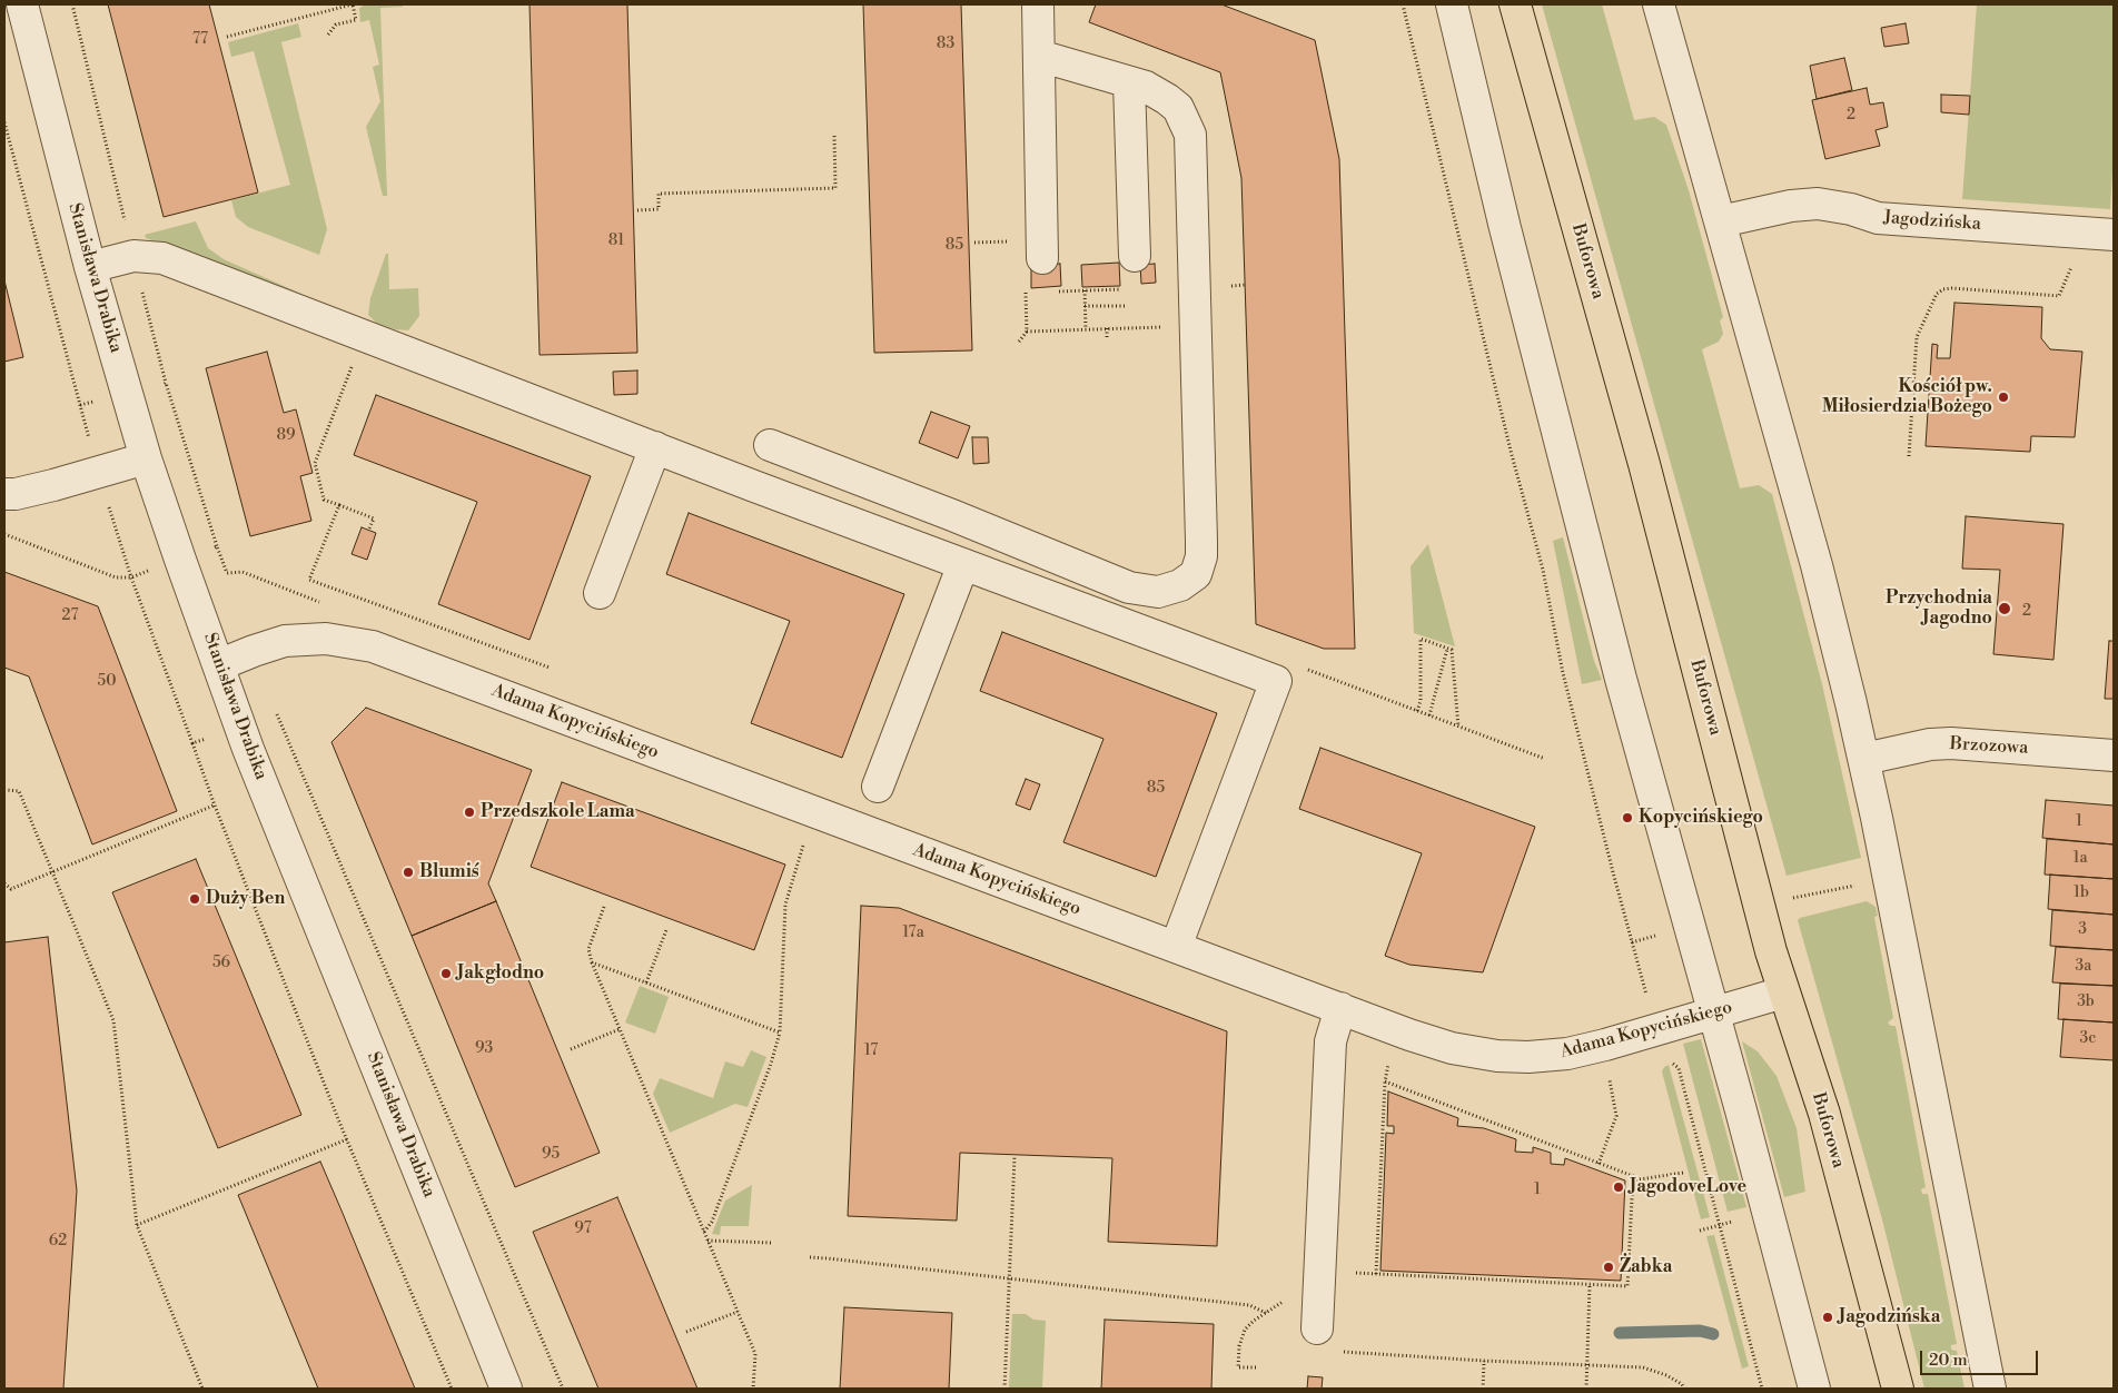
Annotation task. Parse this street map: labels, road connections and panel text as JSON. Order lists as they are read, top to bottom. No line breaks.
{"streets":{"main road":["Buforowa"],"street":["Jagodzińska","Stanisława Drabika","Adama Kopycińskiego","Brzozowa"]},"crossings":[["Buforowa","Adama Kopycińskiego"],["Stanisława Drabika","Adama Kopycińskiego"]],"places":["Kościół pw. Miłosierdzia Bożego","Przychodnia Jagodno","Przedszkole Lama","Kopycińskiego","Blumiś","Duży Ben","Jakgłodno","JagodoveLove","Żabka","Jagodzińska"],"house_numbers":["77","83","2","81","85","89","2","27","50","85","1","1a","1b","3","17a","56","3a","3b","3c","93","17","95","1","97","62"],"scale_bar":"20 m"}
